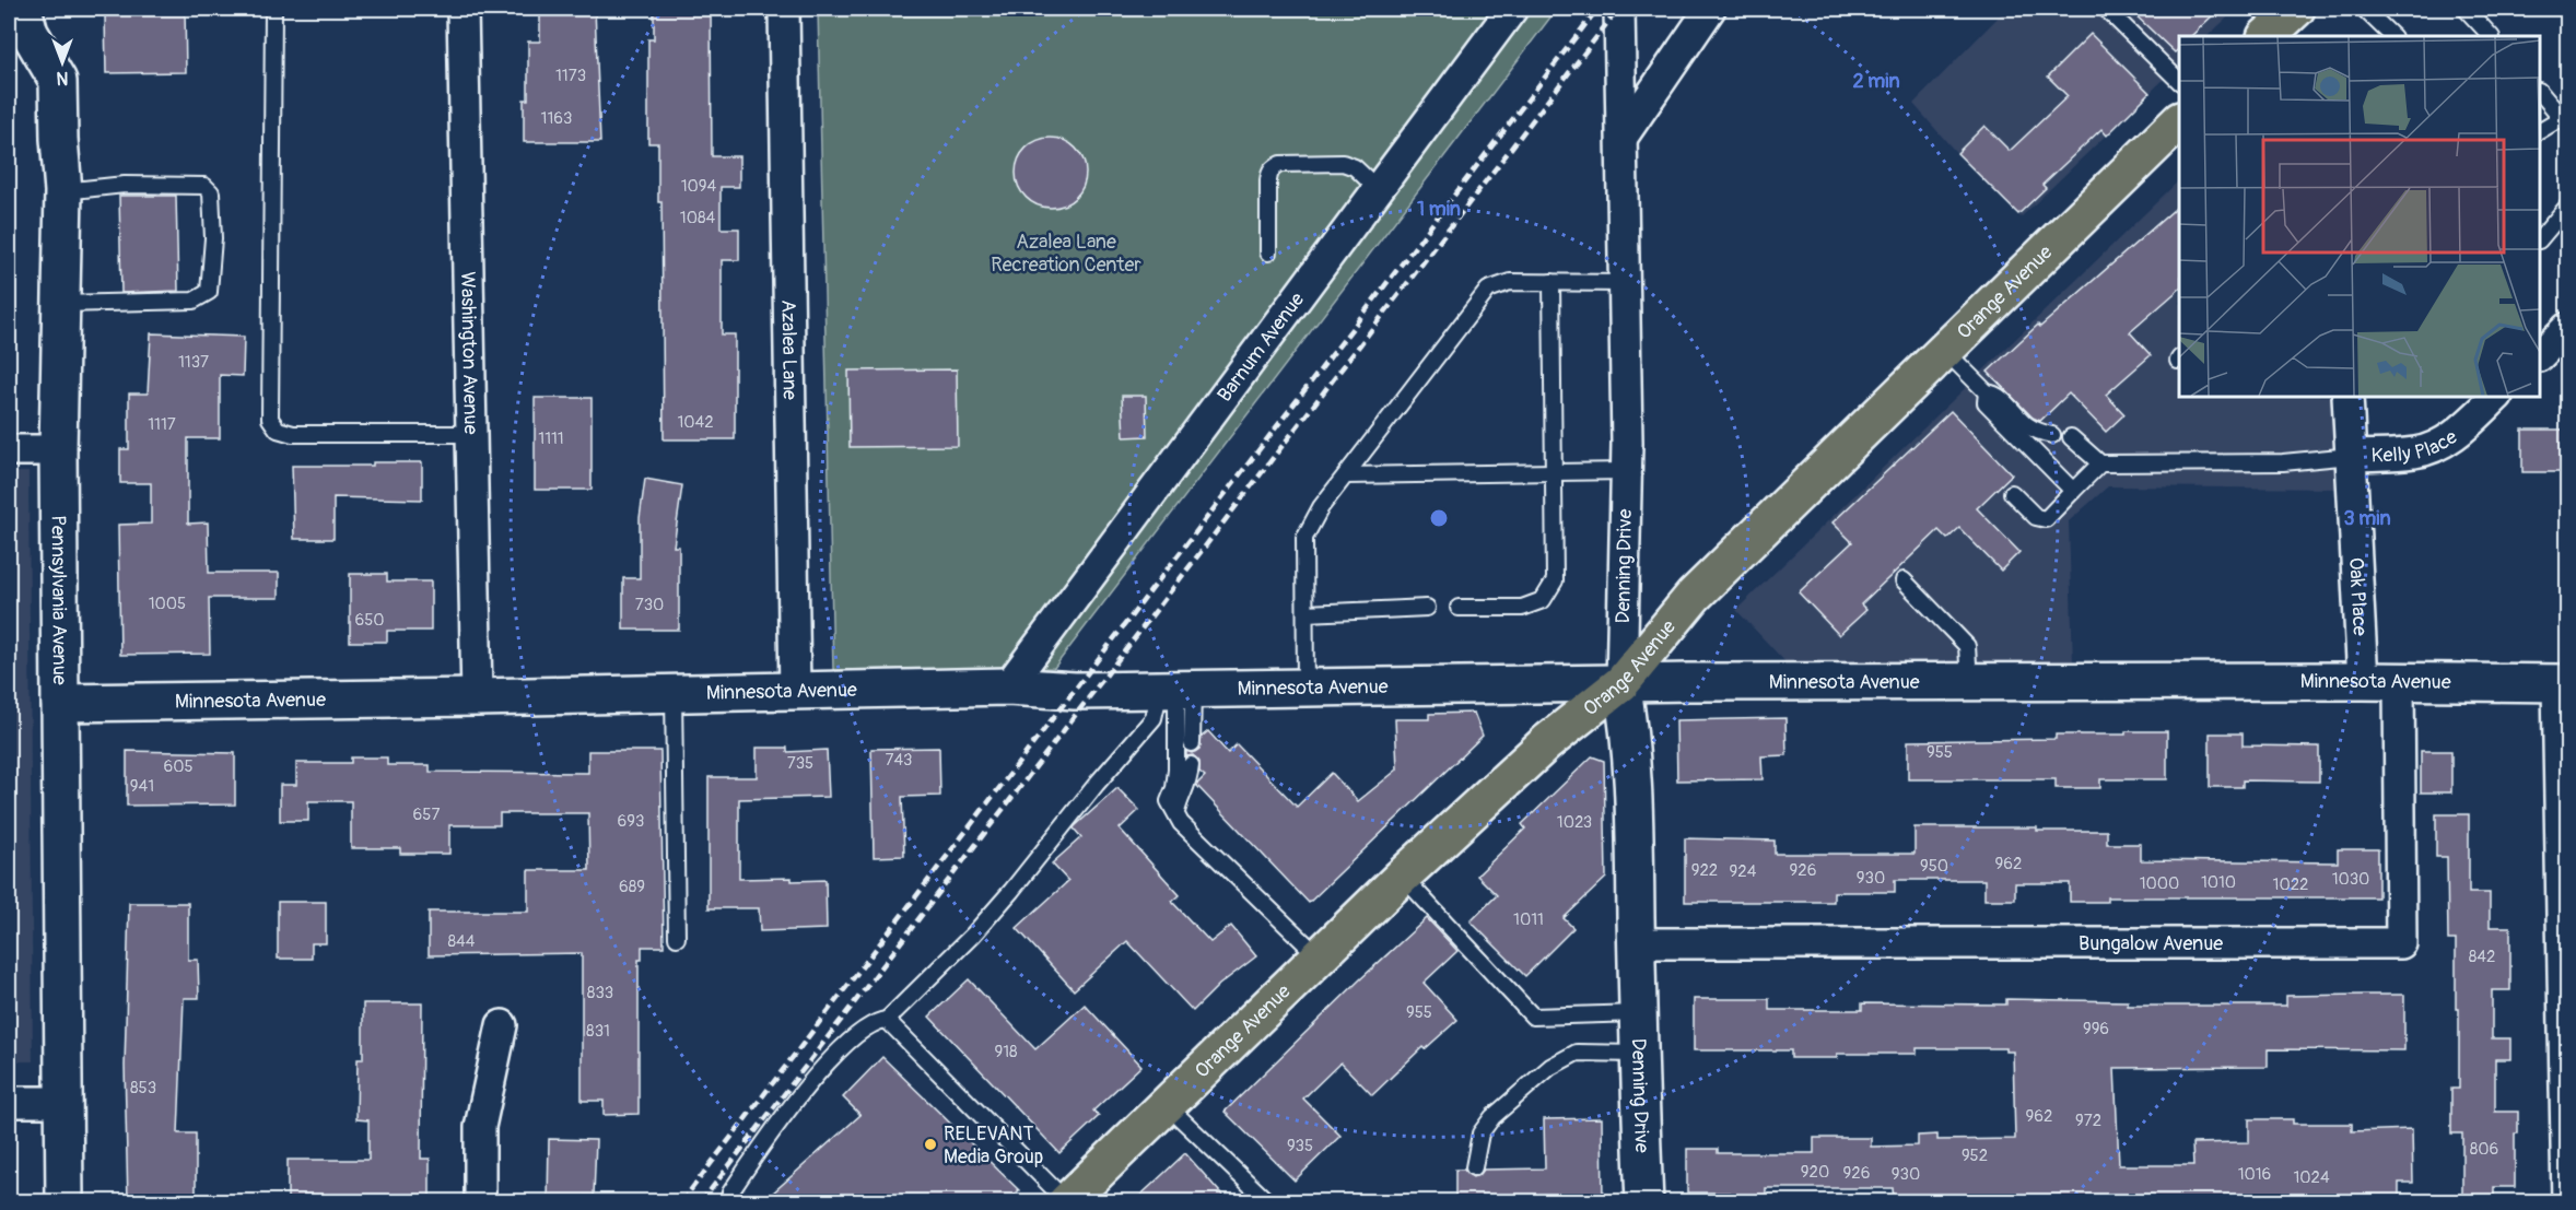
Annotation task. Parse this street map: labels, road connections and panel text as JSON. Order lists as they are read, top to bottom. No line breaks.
{"streets":{"main road":["Orange Avenue"],"street":["Barnum Avenue","Azalea Lane","Washington Avenue","Kelly Place","Denning Drive","Oak Place","Pennsylvania Avenue","Minnesota Avenue","Bungalow Avenue"]},"crossings":[["Orange Avenue","Denning Drive"],["Orange Avenue","Minnesota Avenue"],["Barnum Avenue","Minnesota Avenue"],["Azalea Lane","Minnesota Avenue"],["Washington Avenue","Minnesota Avenue"],["Kelly Place","Oak Place"],["Denning Drive","Minnesota Avenue"],["Denning Drive","Bungalow Avenue"],["Oak Place","Minnesota Avenue"],["Pennsylvania Avenue","Minnesota Avenue"],["Minnesota Avenue","Bungalow Avenue"]],"parks":["Azalea Lane Recreation Center"],"places":["RELEVANT Media Group"],"house_numbers":["1173","1163","1094","1084","1137","1042","1117","1111","1005","730","650","955","743","735","605","941","657","693","1023","962","950","922","926","924","930","1030","1010","1000","1022","689","1011","844","842","833","955","996","831","918","853","962","972","935","806","952","920","926","930","1016","1024"],"north":"bottom","rings":["2 min","1 min","3 min"]}
